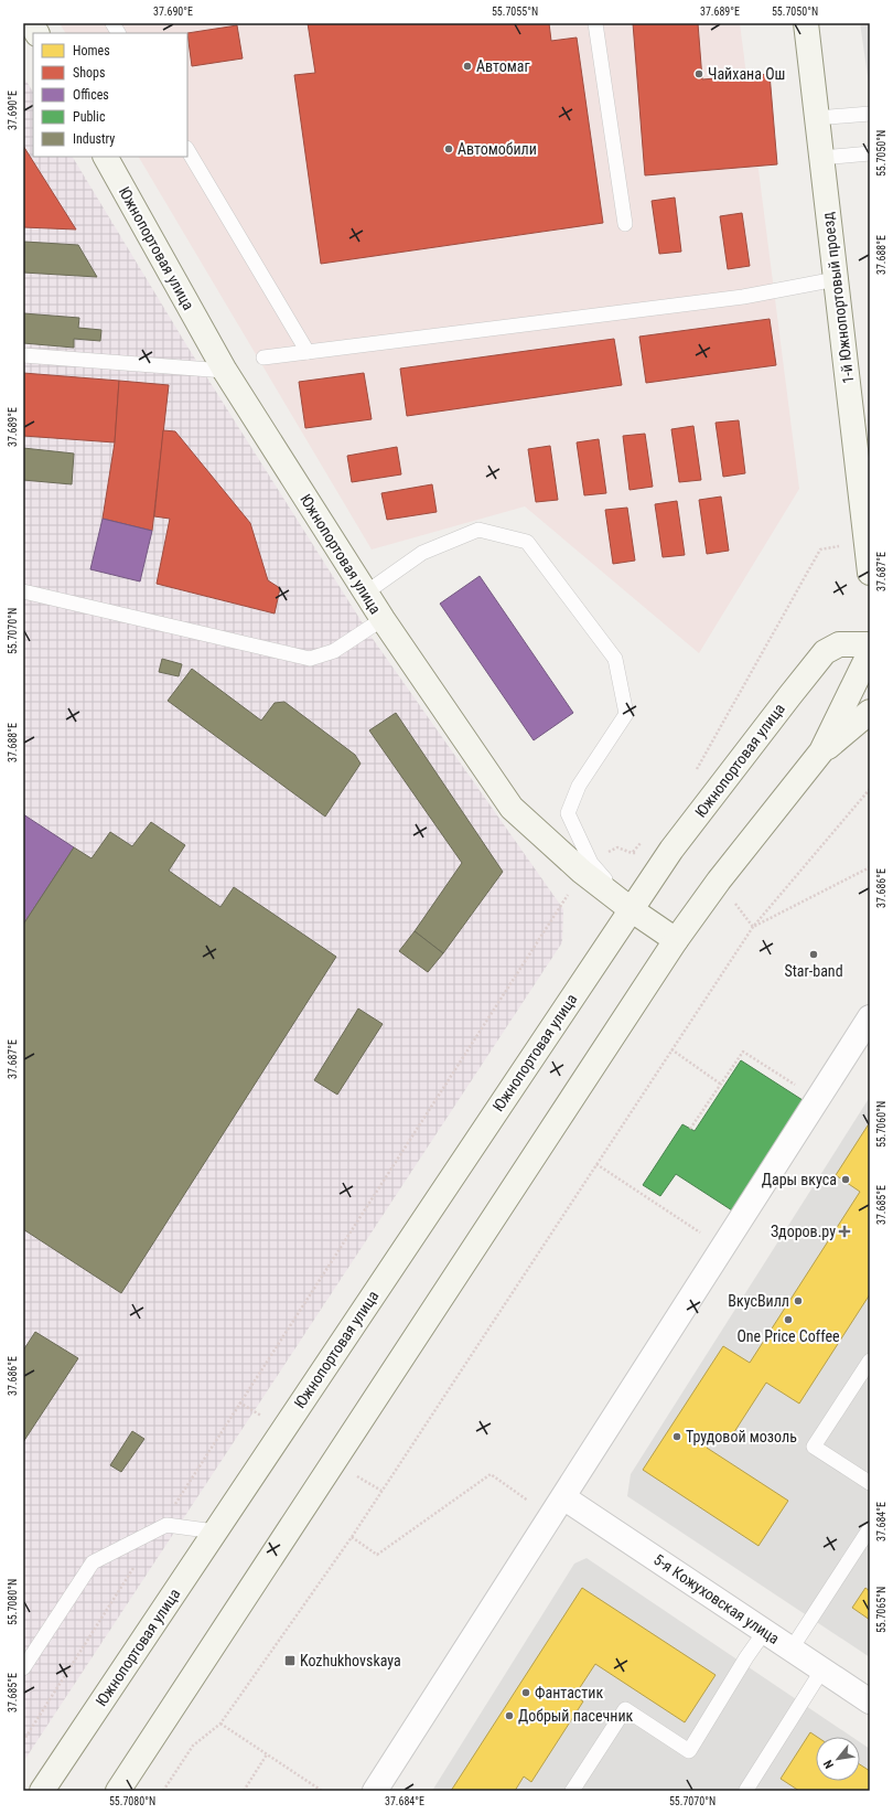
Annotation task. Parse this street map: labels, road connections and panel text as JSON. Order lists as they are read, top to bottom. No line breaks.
{"streets":{"main road":["Южнопортовая улица","1-й Южнопортовый проезд"],"street":["5-я Кожуховская улица"]},"places":{"other":["Автомаг","Чайхана Ош","Автомобили","Star-band","Дары вкуса","ВкусВилл","One Price Coffee","Трудовой мозоль","Фантастик","Добрый пасечник"],"health":["Здоров.ру"],"transit":["Kozhukhovskaya"]},"legend":["Homes","Shops","Offices","Public","Industry"],"north":"bottom left","coordinates":["37.690°E","55.7055°N","37.689°E","55.7050°N","37.688°E","37.687°E","55.7070°N","37.686°E","55.7060°N","37.685°E","37.684°E","55.7080°N","55.7065°N"]}
